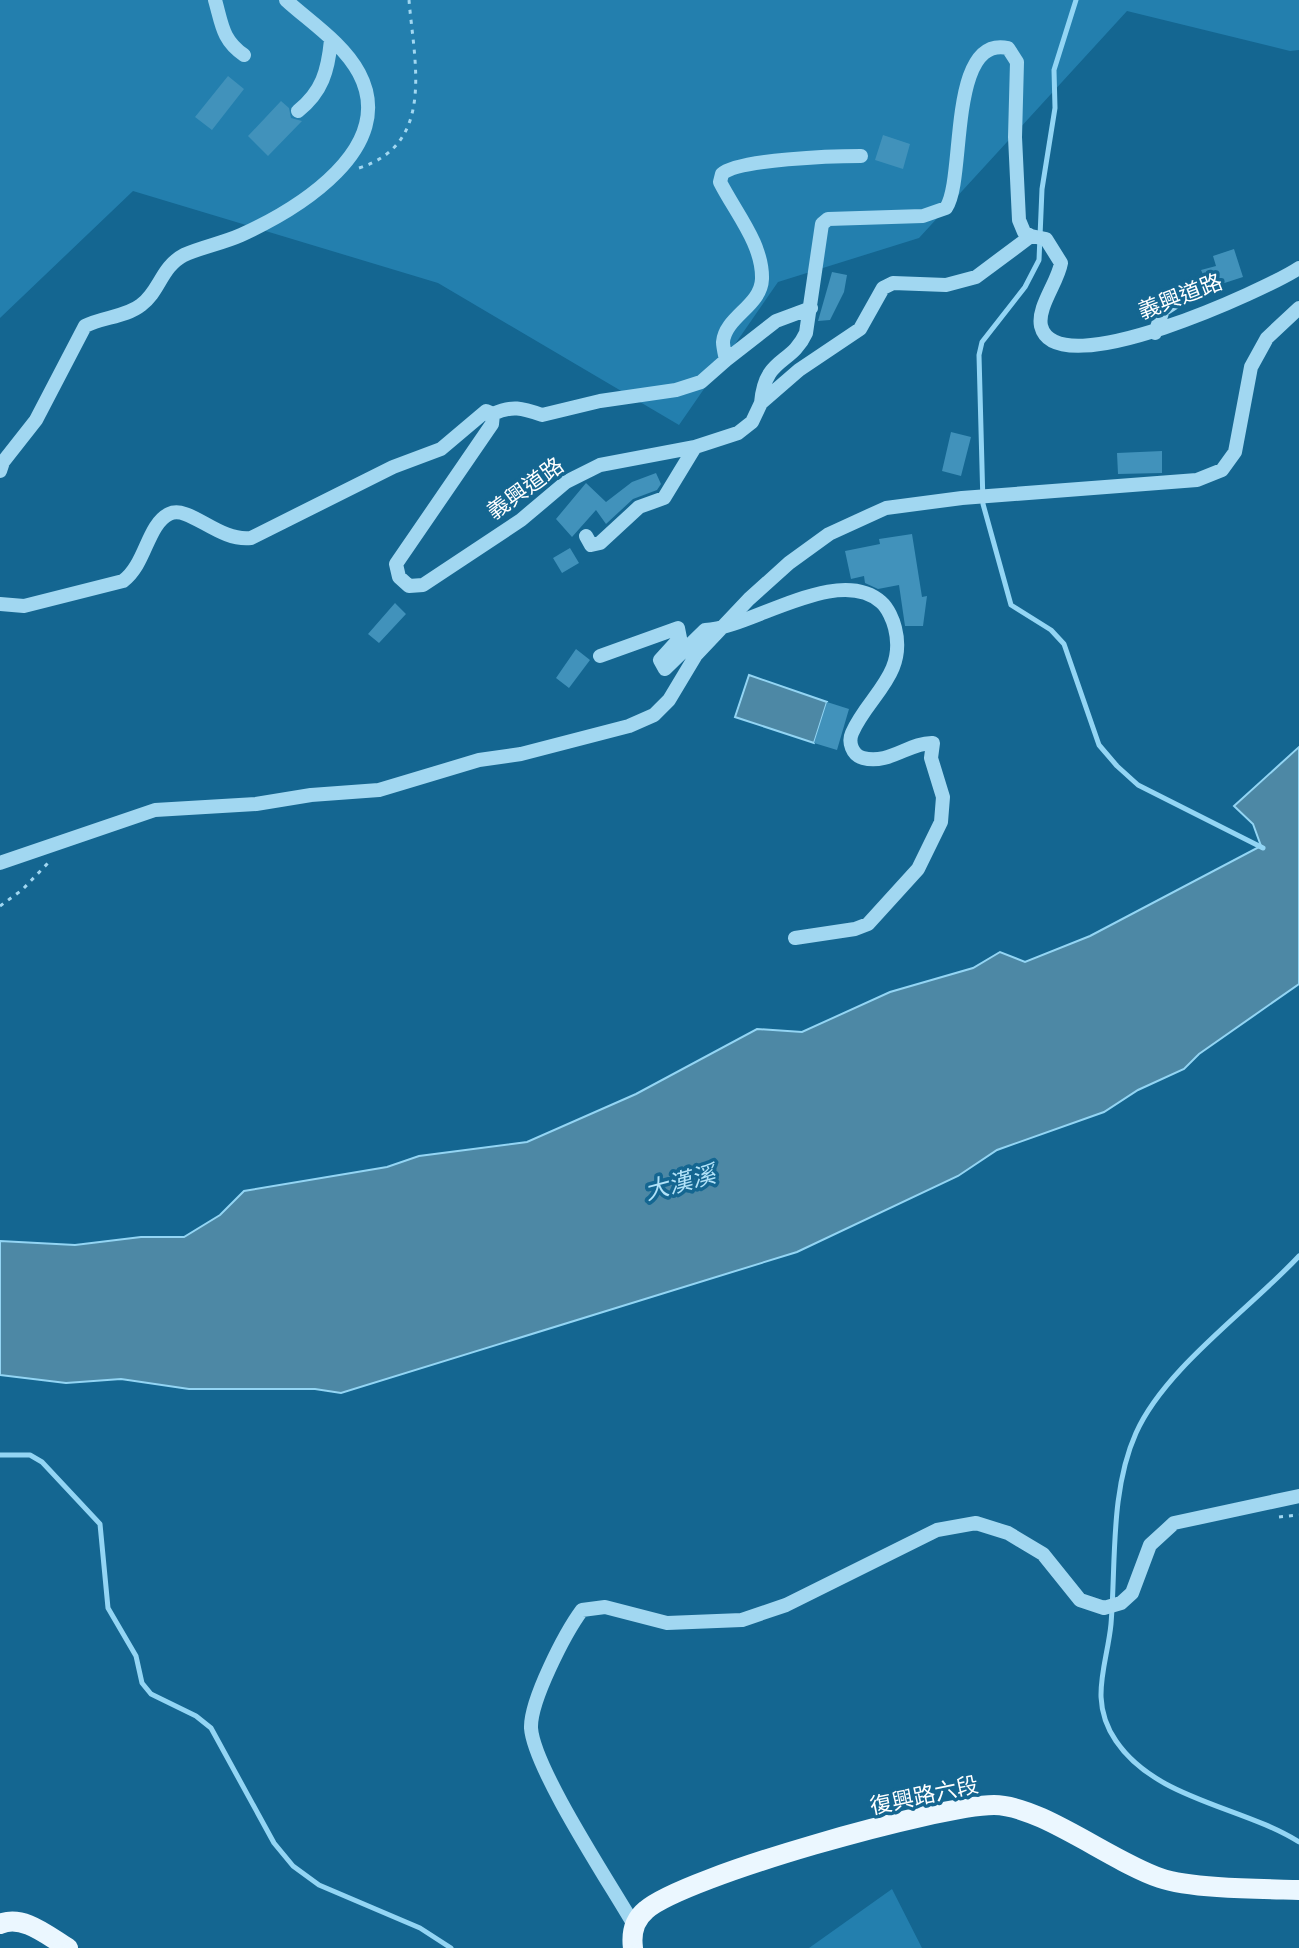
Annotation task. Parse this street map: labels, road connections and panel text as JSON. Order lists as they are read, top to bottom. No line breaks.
{"streets":{"main road":["復興路六段"],"street":["義興道路"]},"water":["大漢溪"]}
